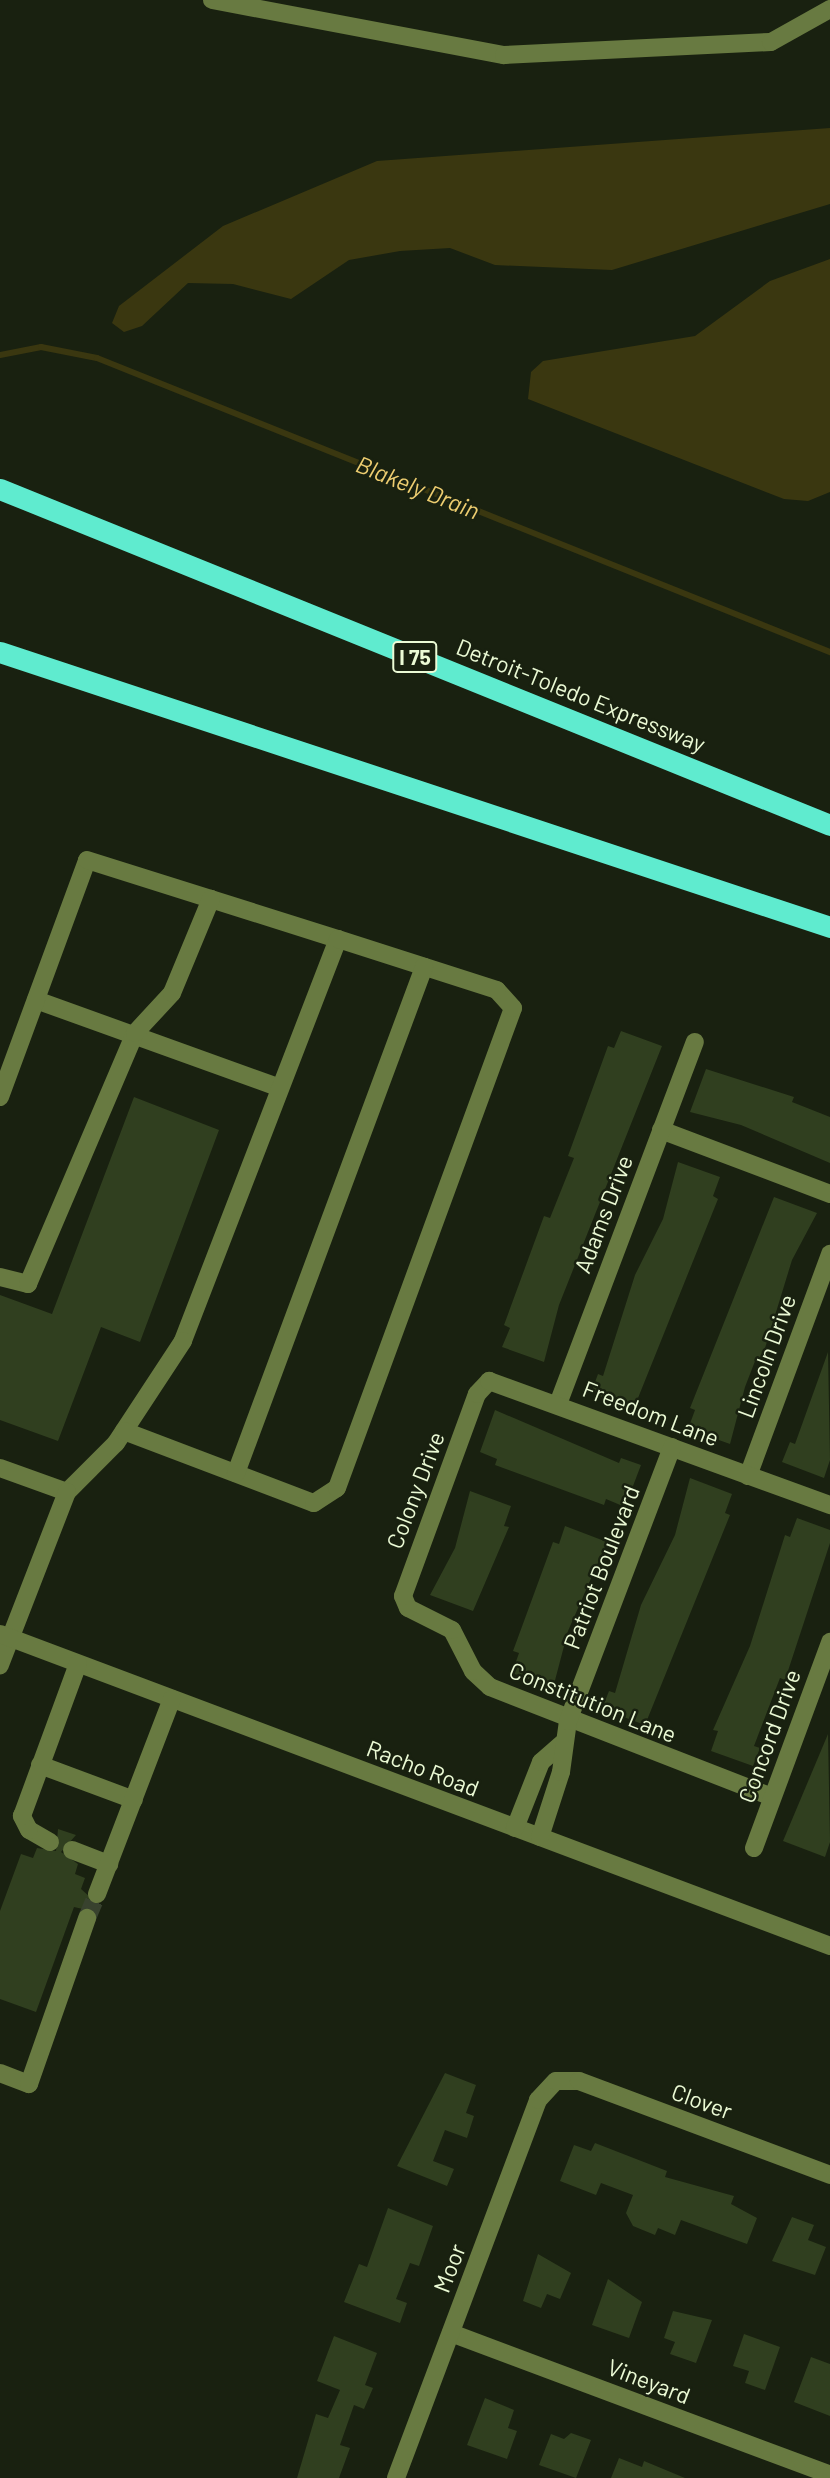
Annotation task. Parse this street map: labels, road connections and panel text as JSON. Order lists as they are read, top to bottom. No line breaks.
{"streets":{"highway":["I 75","Detroit-Toledo Expressway"],"street":["Adams Drive","Lincoln Drive","Freedom Lane","Colony Drive","Patriot Boulevard","Constitution Lane","Concord Drive","Racho Road","Clover","Moor","Vineyard"]},"crossings":[["Adams Drive","Freedom Lane"],["Lincoln Drive","Freedom Lane"],["Freedom Lane","Colony Drive"],["Freedom Lane","Patriot Boulevard"],["Colony Drive","Constitution Lane"],["Patriot Boulevard","Constitution Lane"],["Patriot Boulevard","Racho Road"],["Constitution Lane","Concord Drive"],["Clover","Moor"],["Moor","Vineyard"]],"water":["Blakely Drain"]}
